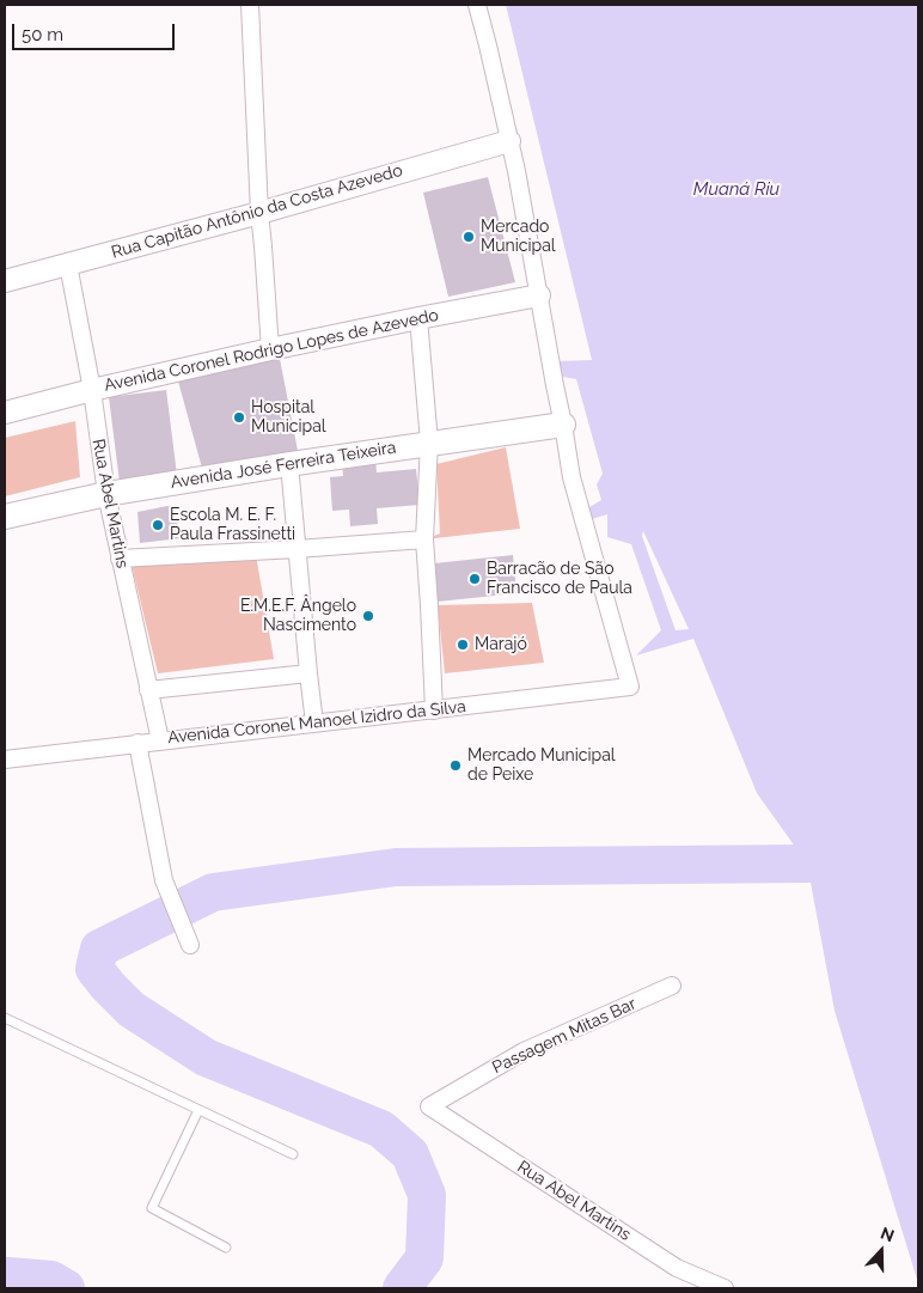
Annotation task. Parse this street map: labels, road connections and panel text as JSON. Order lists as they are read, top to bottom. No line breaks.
{"streets":{"main road":["Avenida José Ferreira Teixeira"],"street":["Rua Capitão Antônio da Costa Azevedo","Avenida Coronel Rodrigo Lopes de Azevedo","Rua Abel Martins","Avenida Coronel Manoel Izidro da Silva","Passagem Mitas Bar"]},"crossings":[["Rua Capitão Antônio da Costa Azevedo","Rua Abel Martins"],["Avenida Coronel Rodrigo Lopes de Azevedo","Rua Abel Martins"],["Avenida José Ferreira Teixeira","Rua Abel Martins"],["Avenida José Ferreira Teixeira","Avenida Coronel Manoel Izidro da Silva"],["Rua Abel Martins","Avenida Coronel Manoel Izidro da Silva"],["Rua Abel Martins","Passagem Mitas Bar"]],"water":["Muaná Riu"],"places":["Mercado Municipal","Hospital Municipal","Escola M. E. F. Paula Frassinetti","Barracão de São Francisco de Paula","E.M.E.F. Ângelo Nascimento","Marajó","Mercado Municipal de Peixe"],"scale_bar":"50 m","north":"top"}
